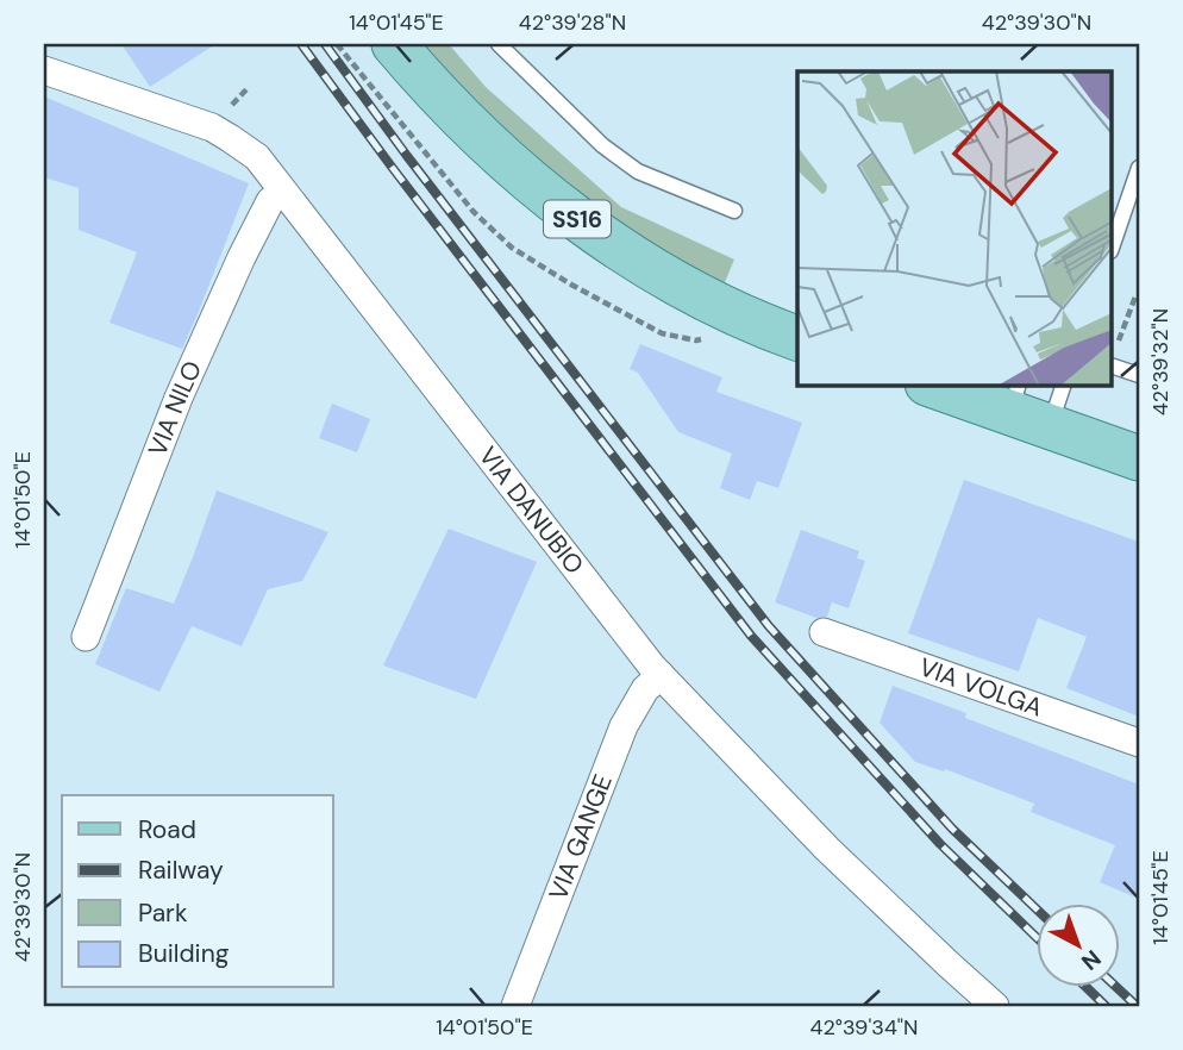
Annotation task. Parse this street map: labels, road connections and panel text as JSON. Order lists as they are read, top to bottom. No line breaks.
{"streets":{"main road":["SS16"],"street":["VIA NILO","VIA DANUBIO","VIA VOLGA","VIA GANGE"]},"crossings":[["VIA NILO","VIA DANUBIO"],["VIA DANUBIO","VIA GANGE"]],"legend":["Road","Railway","Park","Building"],"north":"bottom right","coordinates":["14°01'45\"E","42°39'28\"N","42°39'30\"N","42°39'32\"N","14°01'50\"E","42°39'34\"N"]}
